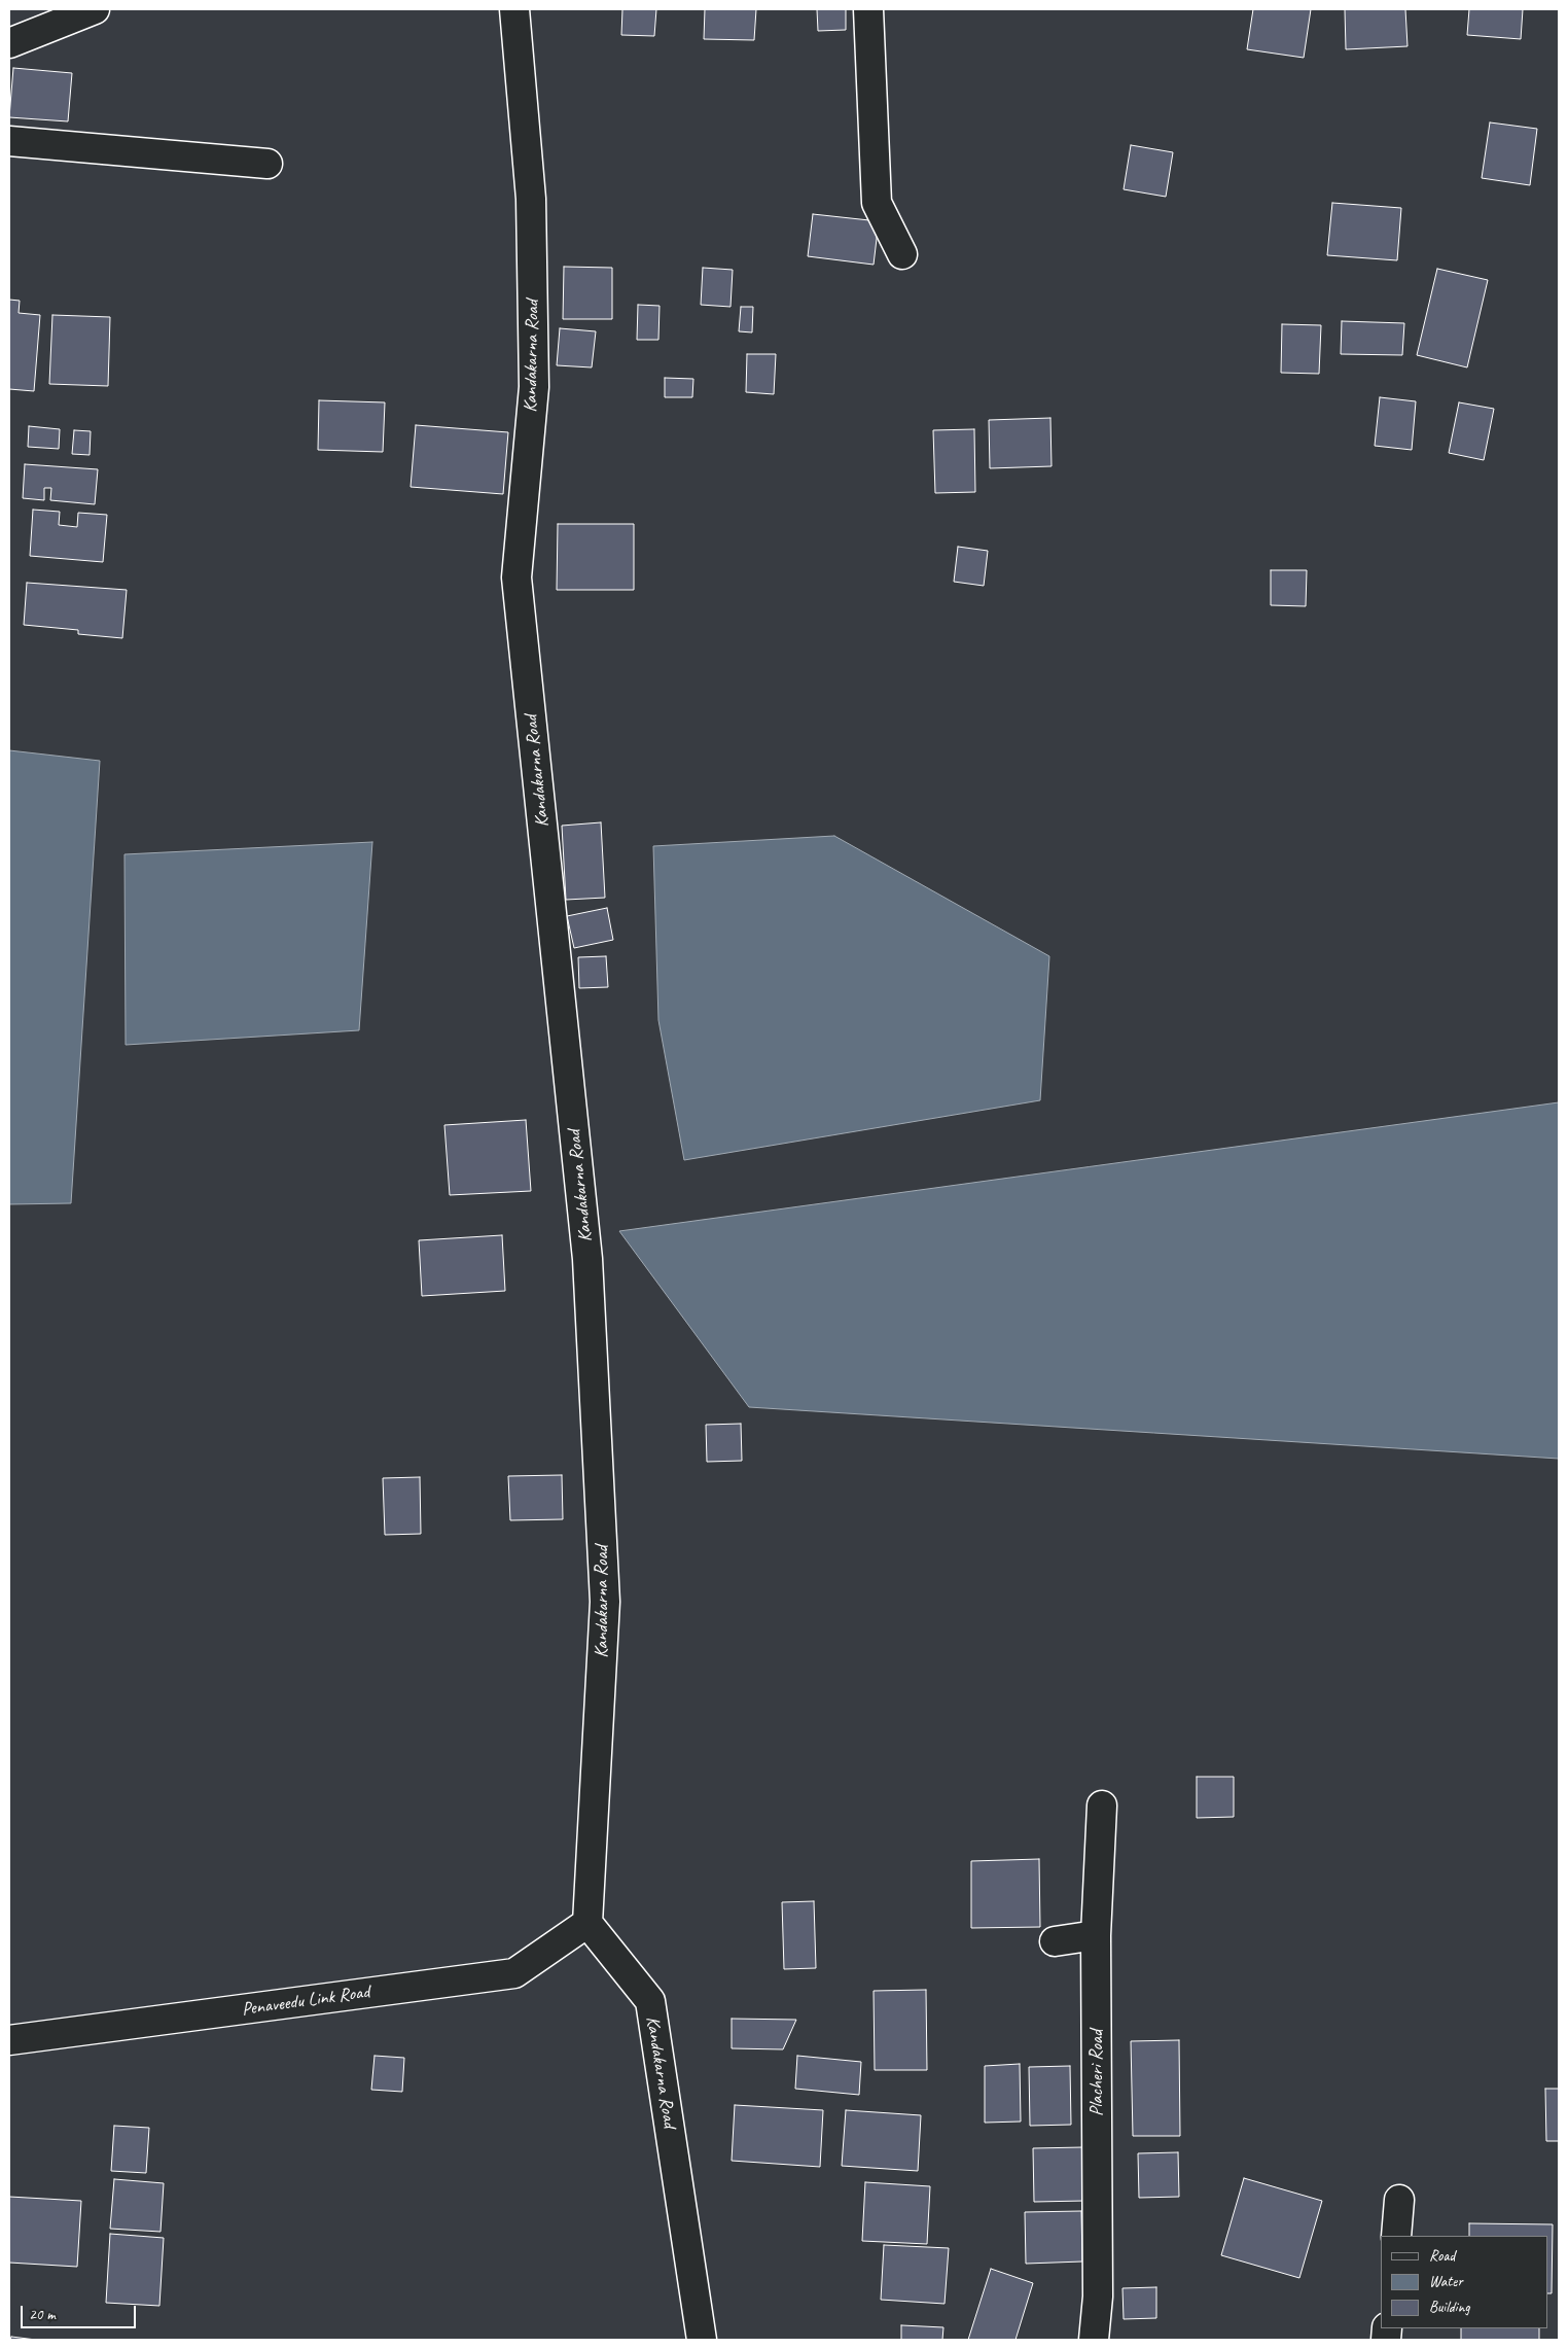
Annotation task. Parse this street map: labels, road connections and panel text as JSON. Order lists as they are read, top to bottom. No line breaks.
{"streets":{"street":["Kandakarna Road","Penaveedu Link Road","Placheri Road"]},"crossings":[["Kandakarna Road","Penaveedu Link Road"]],"legend":["Road","Water","Building"],"scale_bar":"20 m"}
